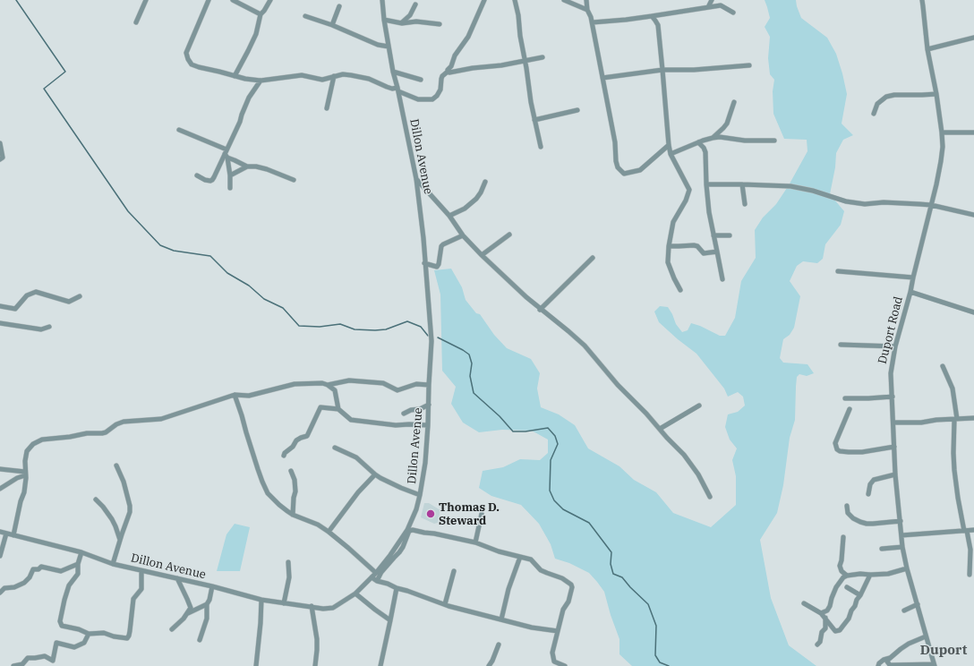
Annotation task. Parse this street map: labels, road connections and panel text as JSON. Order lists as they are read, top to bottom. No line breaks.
{"streets":{"street":["Dillon Avenue","Duport Road"]},"districts":["Duport"],"places":["Thomas D. Steward"]}
